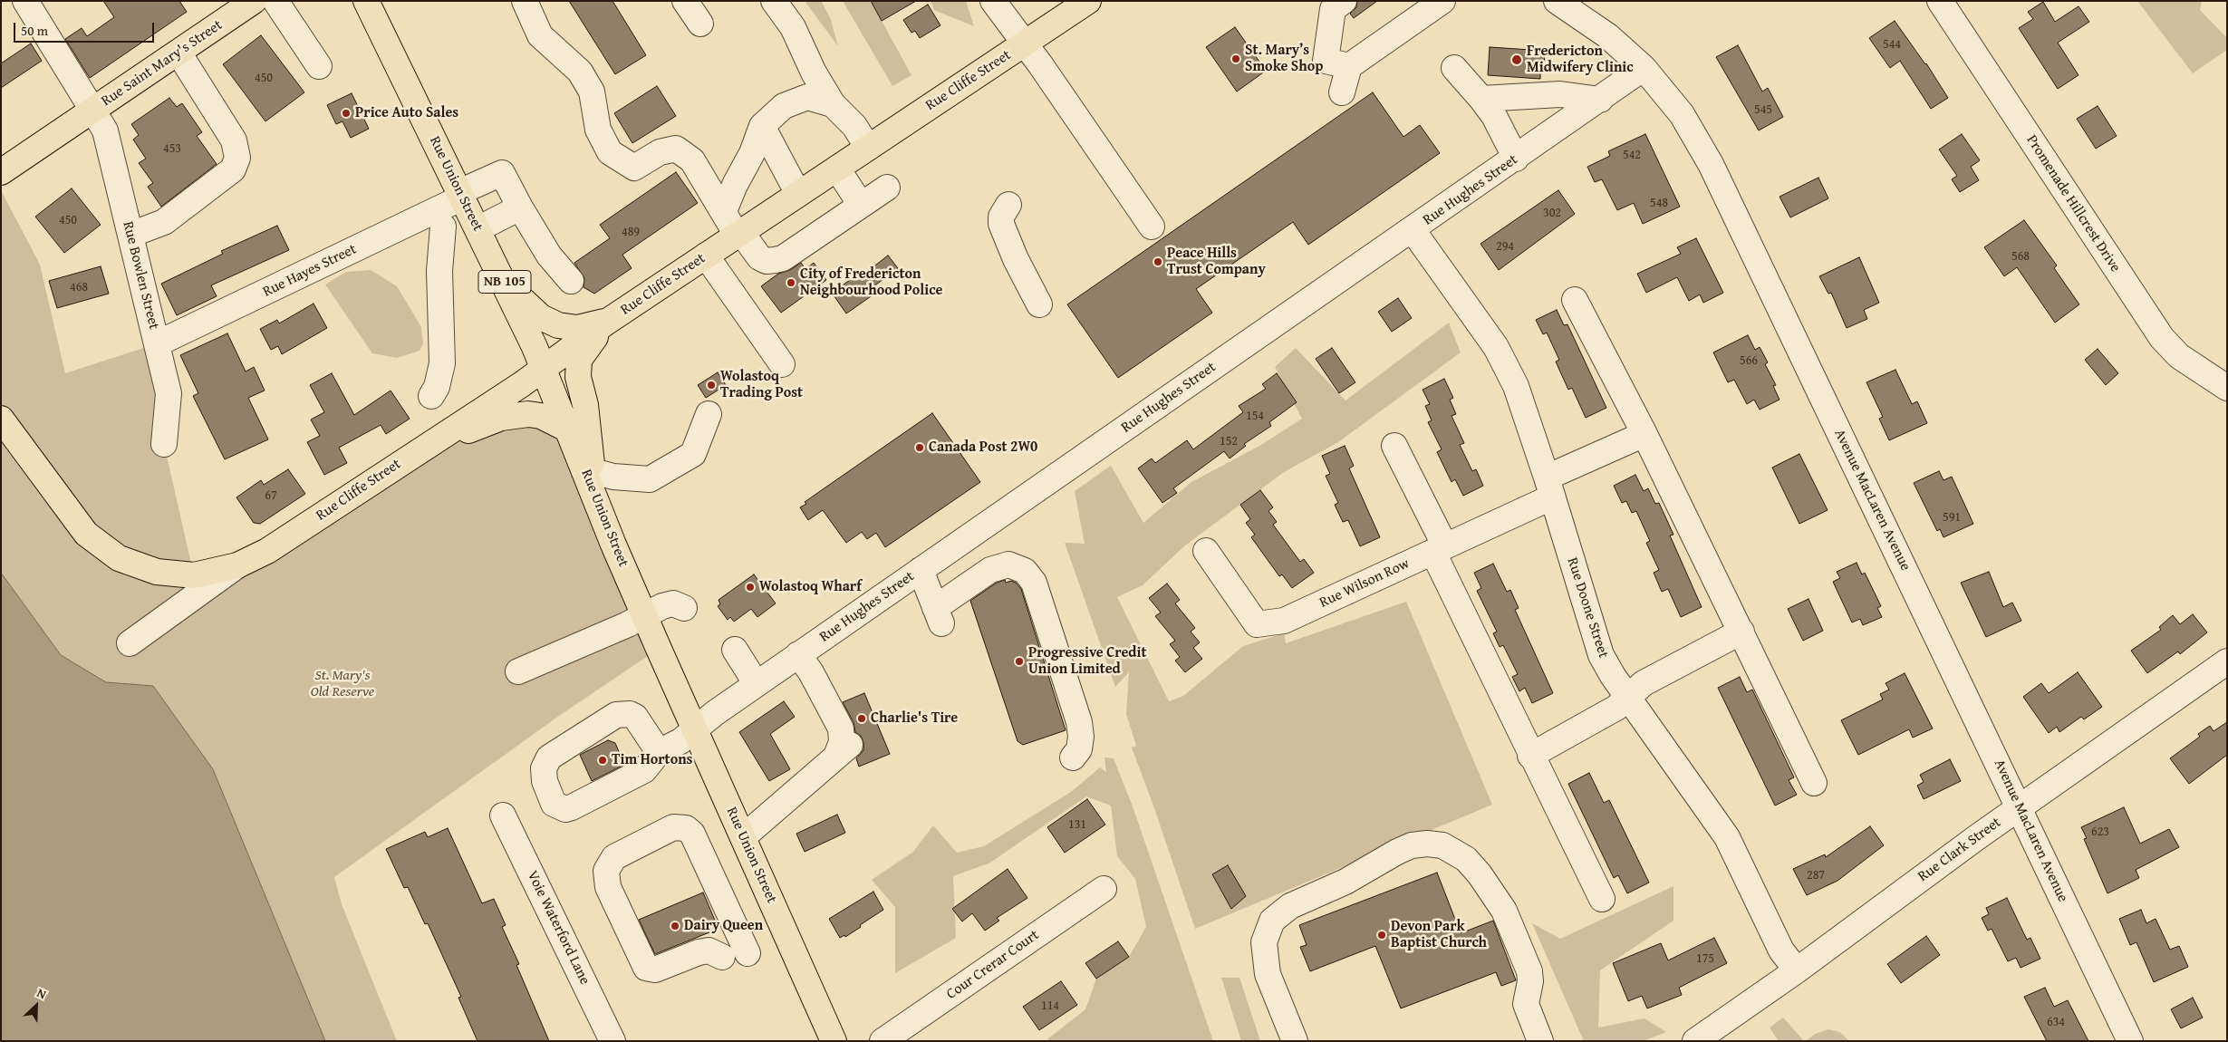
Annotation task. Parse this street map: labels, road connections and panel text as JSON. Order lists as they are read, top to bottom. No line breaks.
{"streets":{"main road":["Rue Saint Mary's Street","Rue Cliffe Street","Rue Union Street","NB 105"],"street":["Rue Hughes Street","Promenade Hillcrest Drive","Rue Hayes Street","Rue Bowlen Street","Avenue MacLaren Avenue","Rue Wilson Row","Rue Doone Street","Rue Clark Street","Voie Waterford Lane","Cour Crerar Court"]},"crossings":[["Rue Saint Mary's Street","Rue Bowlen Street"],["Rue Cliffe Street","Rue Union Street"],["Rue Union Street","Rue Hughes Street"],["Rue Union Street","Rue Hayes Street"],["Rue Hughes Street","Avenue MacLaren Avenue"],["Rue Hughes Street","Rue Doone Street"],["Rue Hayes Street","Rue Bowlen Street"],["Avenue MacLaren Avenue","Rue Clark Street"],["Rue Wilson Row","Rue Doone Street"],["Rue Doone Street","Rue Clark Street"]],"parks":["St. Mary's Old Reserve"],"places":["St. Mary’s Smoke Shop","Fredericton Midwifery Clinic","Price Auto Sales","Peace Hills Trust Company","City of Fredericton Neighbourhood Police","Wolastoq Trading Post","Canada Post 2W0","Wolastoq Wharf","Progressive Credit Union Limited","Charlie's Tire","Tim Hortons","Dairy Queen","Devon Park Baptist Church"],"house_numbers":["544","450","545","453","542","548","302","450","489","294","568","468","566","154","152","67","591","131","623","287","175","114","634"],"scale_bar":"50 m","north":"top right"}
